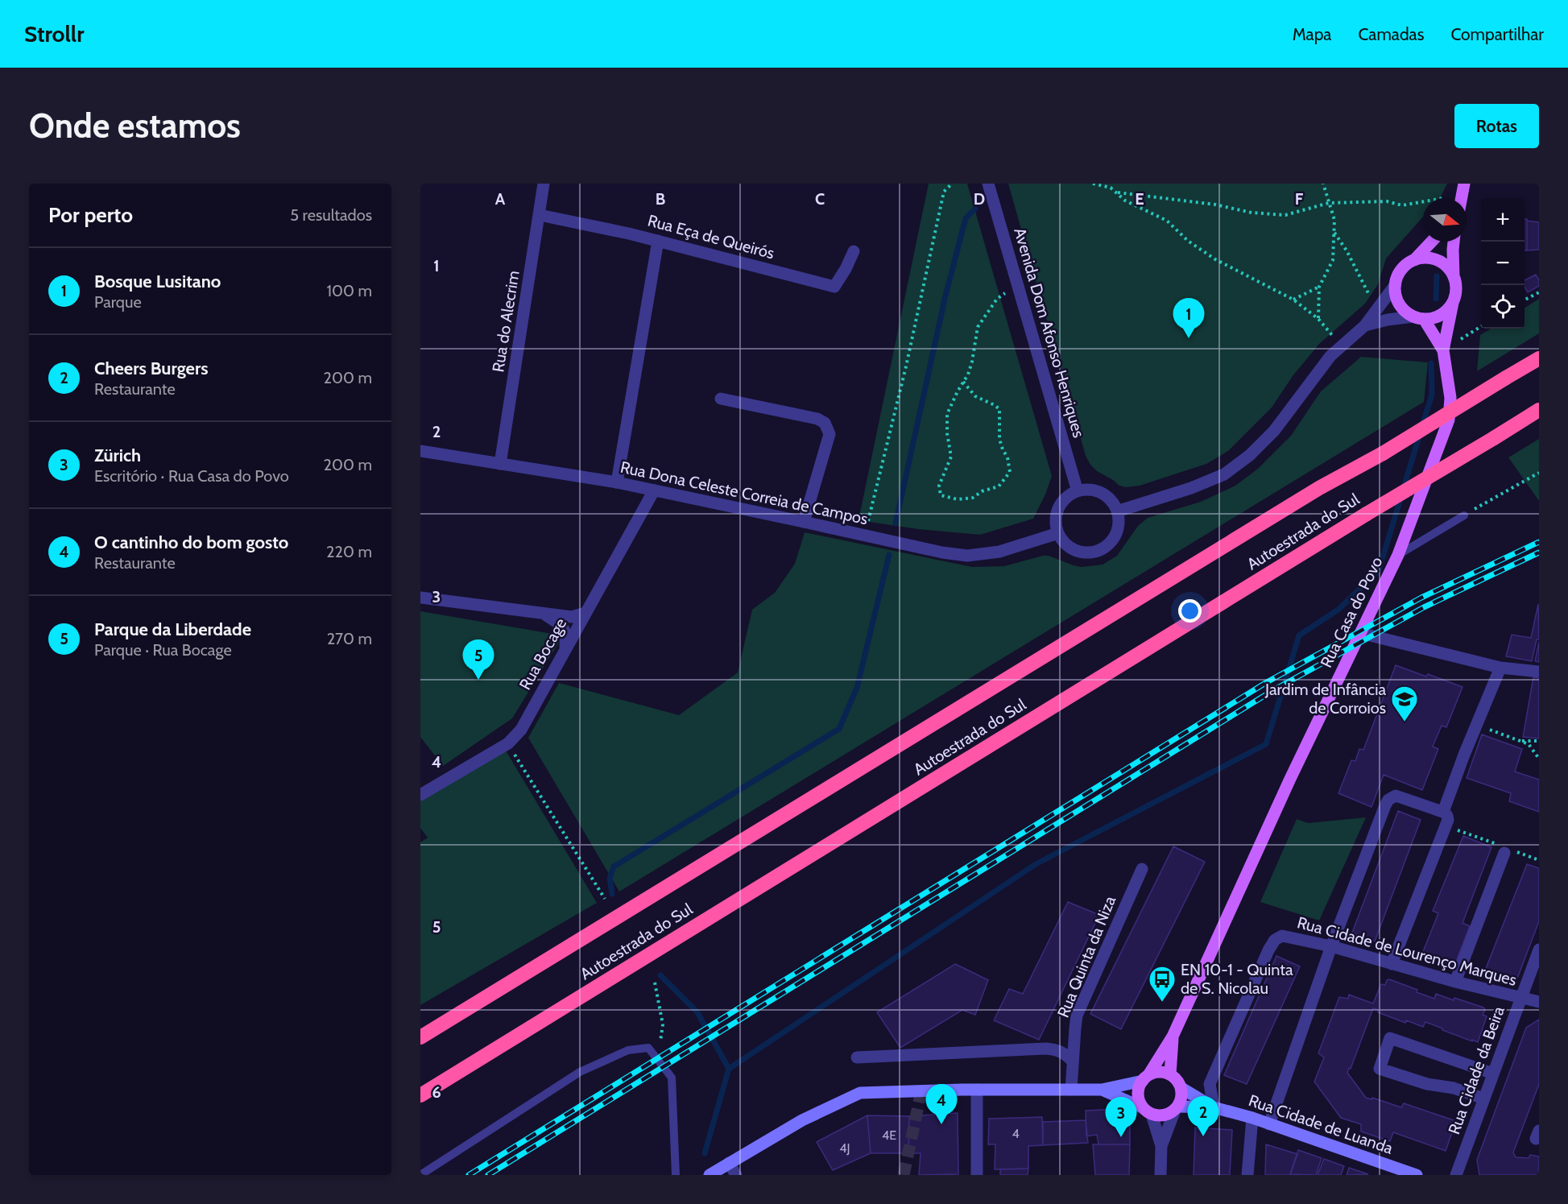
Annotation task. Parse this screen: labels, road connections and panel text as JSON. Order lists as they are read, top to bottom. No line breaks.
{"streets":{"highway":["Autoestrada do Sul"],"main road":["Rua Casa do Povo","Rua Cidade de Luanda"],"street":["Rua Eça de Queirós","Rua do Alecrim","Avenida Dom Afonso Henriques","Rua Dona Celeste Correia de Campos","Rua Bocage","Rua Cidade de Lourenço Marques","Rua Quinta da Niza","Rua Cidade da Beira"]},"crossings":[["Rua Eça de Queirós","Rua do Alecrim"],["Rua do Alecrim","Rua Dona Celeste Correia de Campos"],["Avenida Dom Afonso Henriques","Rua Dona Celeste Correia de Campos"],["Rua Dona Celeste Correia de Campos","Rua Bocage"],["Rua Casa do Povo","Rua Cidade de Luanda"],["Rua Cidade de Lourenço Marques","Rua Cidade da Beira"],["Rua Cidade de Lourenço Marques","Rua Cidade de Luanda"]],"places":{"school or university":["Jardim de Infância de Corroios"],"bus stop":["EN 10-1 - Quinta de S. Nicolau"]},"house_numbers":["4","4E","4J"],"north":"right","page":{"header":"Strollr","nav":["Mapa","Camadas","Compartilhar"],"buttons":"Rotas","title":"Onde estamos","heading":["Por perto","5 resultados"],"map_buttons":["+","−"],"list":[{"mark":"1","name":"Bosque Lusitano","note":"Parque","value":"100 m"},{"mark":"2","name":"Cheers Burgers","note":"Restaurante","value":"200 m"},{"mark":"3","name":"Zürich","note":"Escritório · Rua Casa do Povo","value":"200 m"},{"mark":"4","name":"O cantinho do bom gosto","note":"Restaurante","value":"220 m"},{"mark":"5","name":"Parque da Liberdade","note":"Parque · Rua Bocage","value":"270 m"}],"pins":["1","5","4","2","3"]},"grid":{"columns":["A","B","C","D","E","F"],"rows":["1","2","3","4","5","6"]}}
